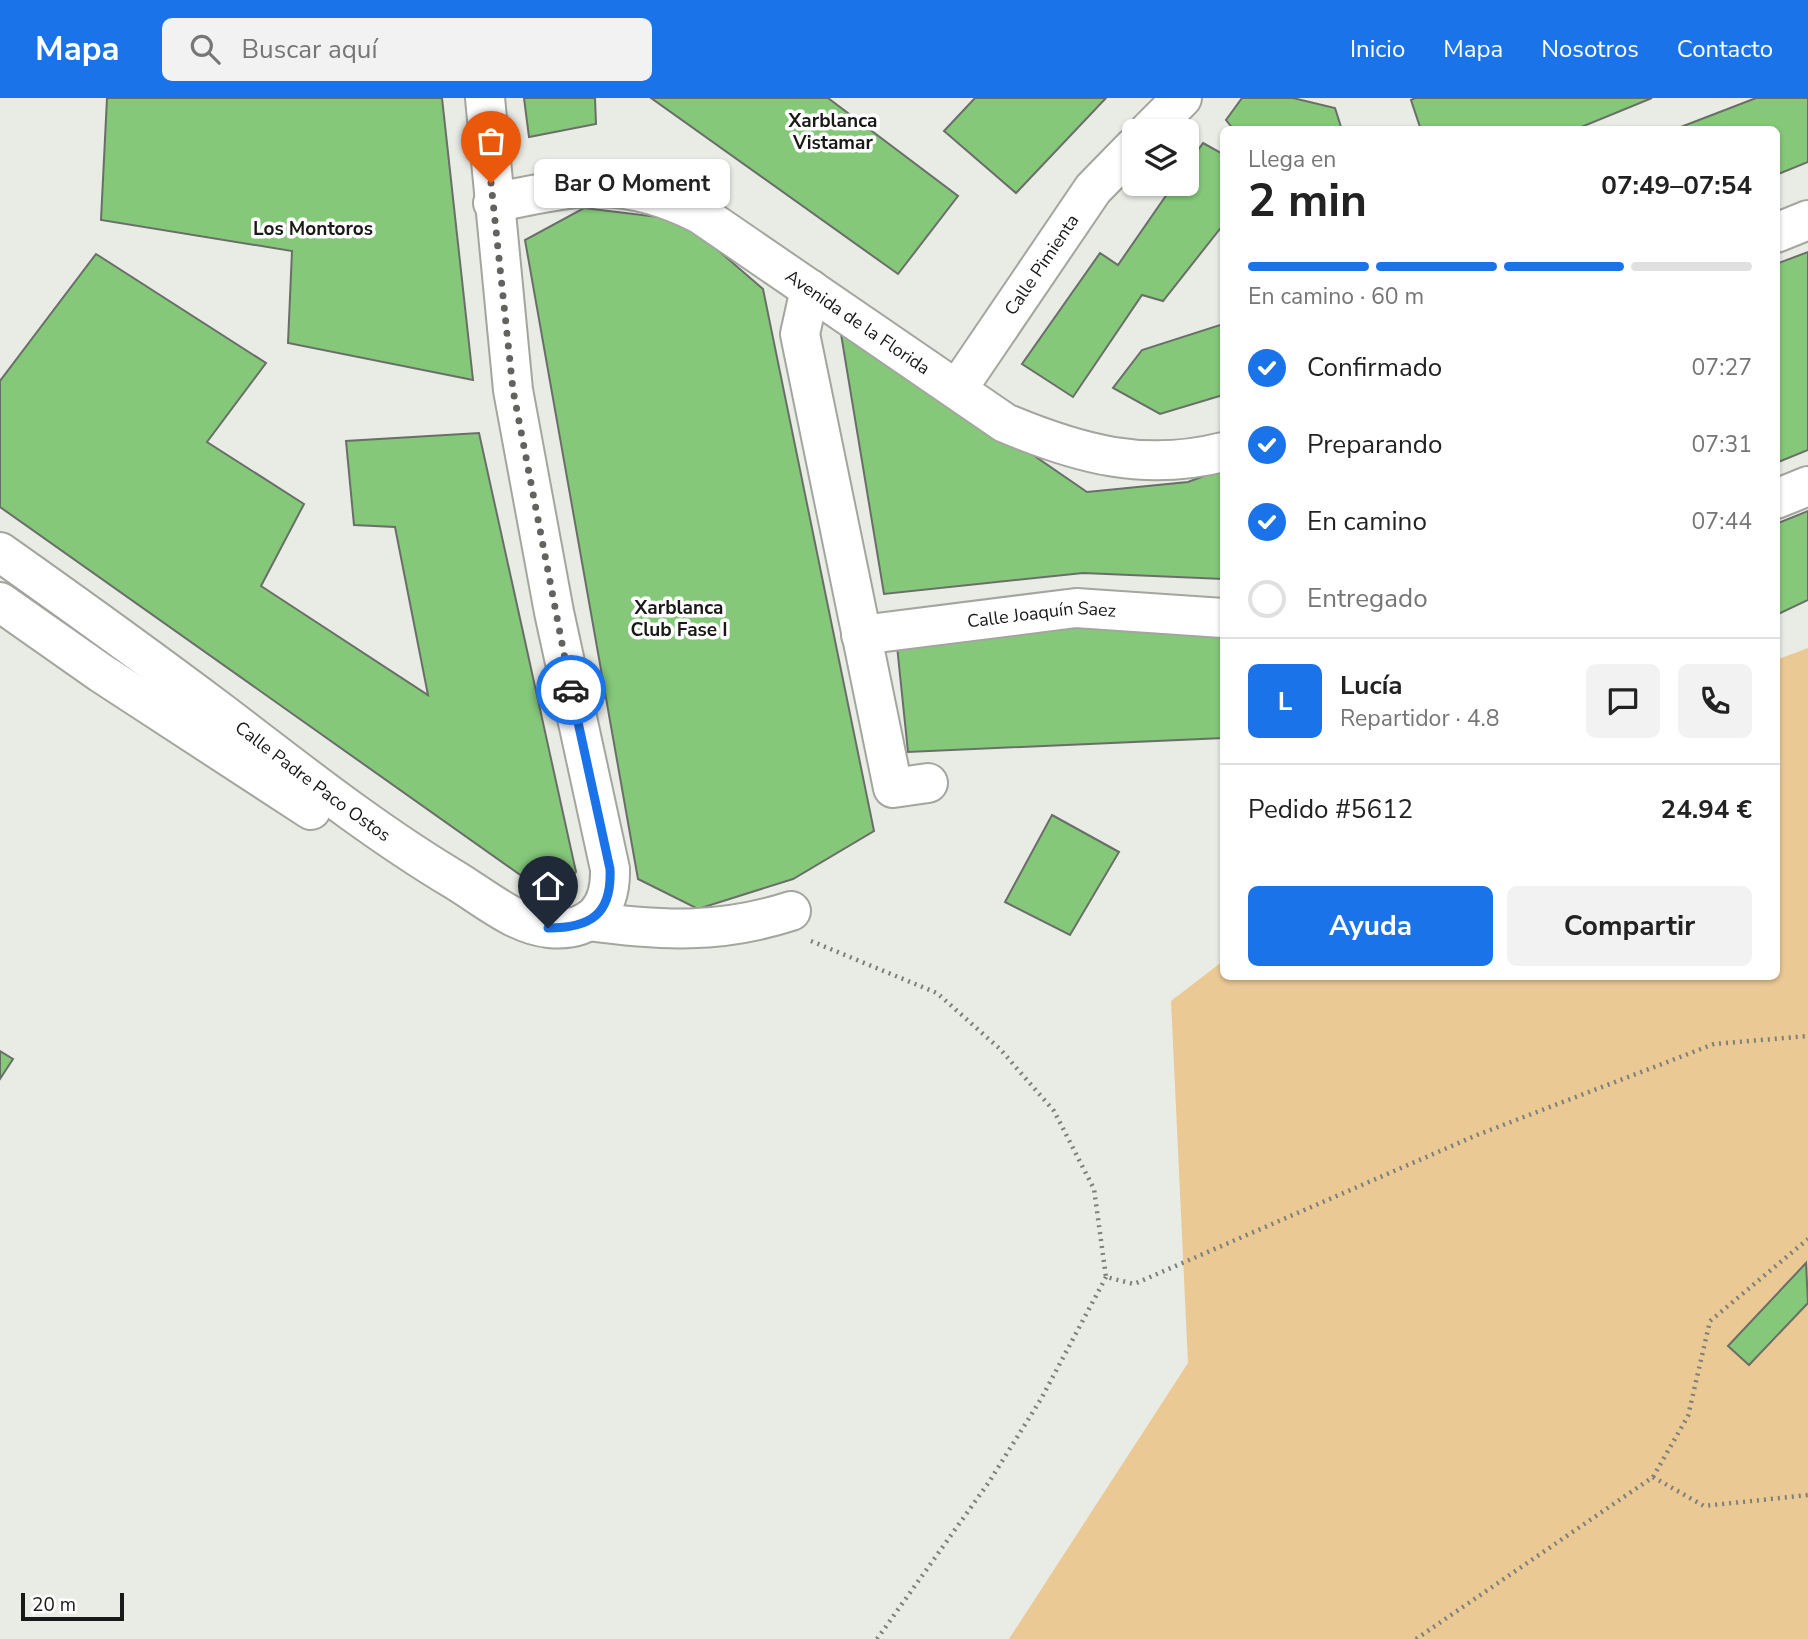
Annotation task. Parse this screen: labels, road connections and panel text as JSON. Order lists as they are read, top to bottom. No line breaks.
{"streets":{"street":["Calle Pimienta","Avenida de la Florida","Calle Joaquín Saez","Calle Padre Paco Ostos"]},"crossings":[["Calle Pimienta","Avenida de la Florida"]],"districts":["Xarblanca Vistamar","Los Montoros","Xarblanca Club Fase I"],"places":["Bar O Moment"],"scale_bar":"20 m","page":{"header":"Mapa","search":"Buscar aquí","nav":["Inicio","Mapa","Nosotros","Contacto"],"heading":["2 min","Llega en","07:49–07:54"],"panel":["Lucía","Repartidor · 4.8","Pedido #5612","24.94 €"],"bubble":"Bar O Moment","bar":"En camino · 60 m","list":[["Confirmado","07:27"],["Preparando","07:31"],["En camino","07:44"],"Entregado"],"round":"L","buttons":["Ayuda","Compartir"],"scale":"20 m"}}
